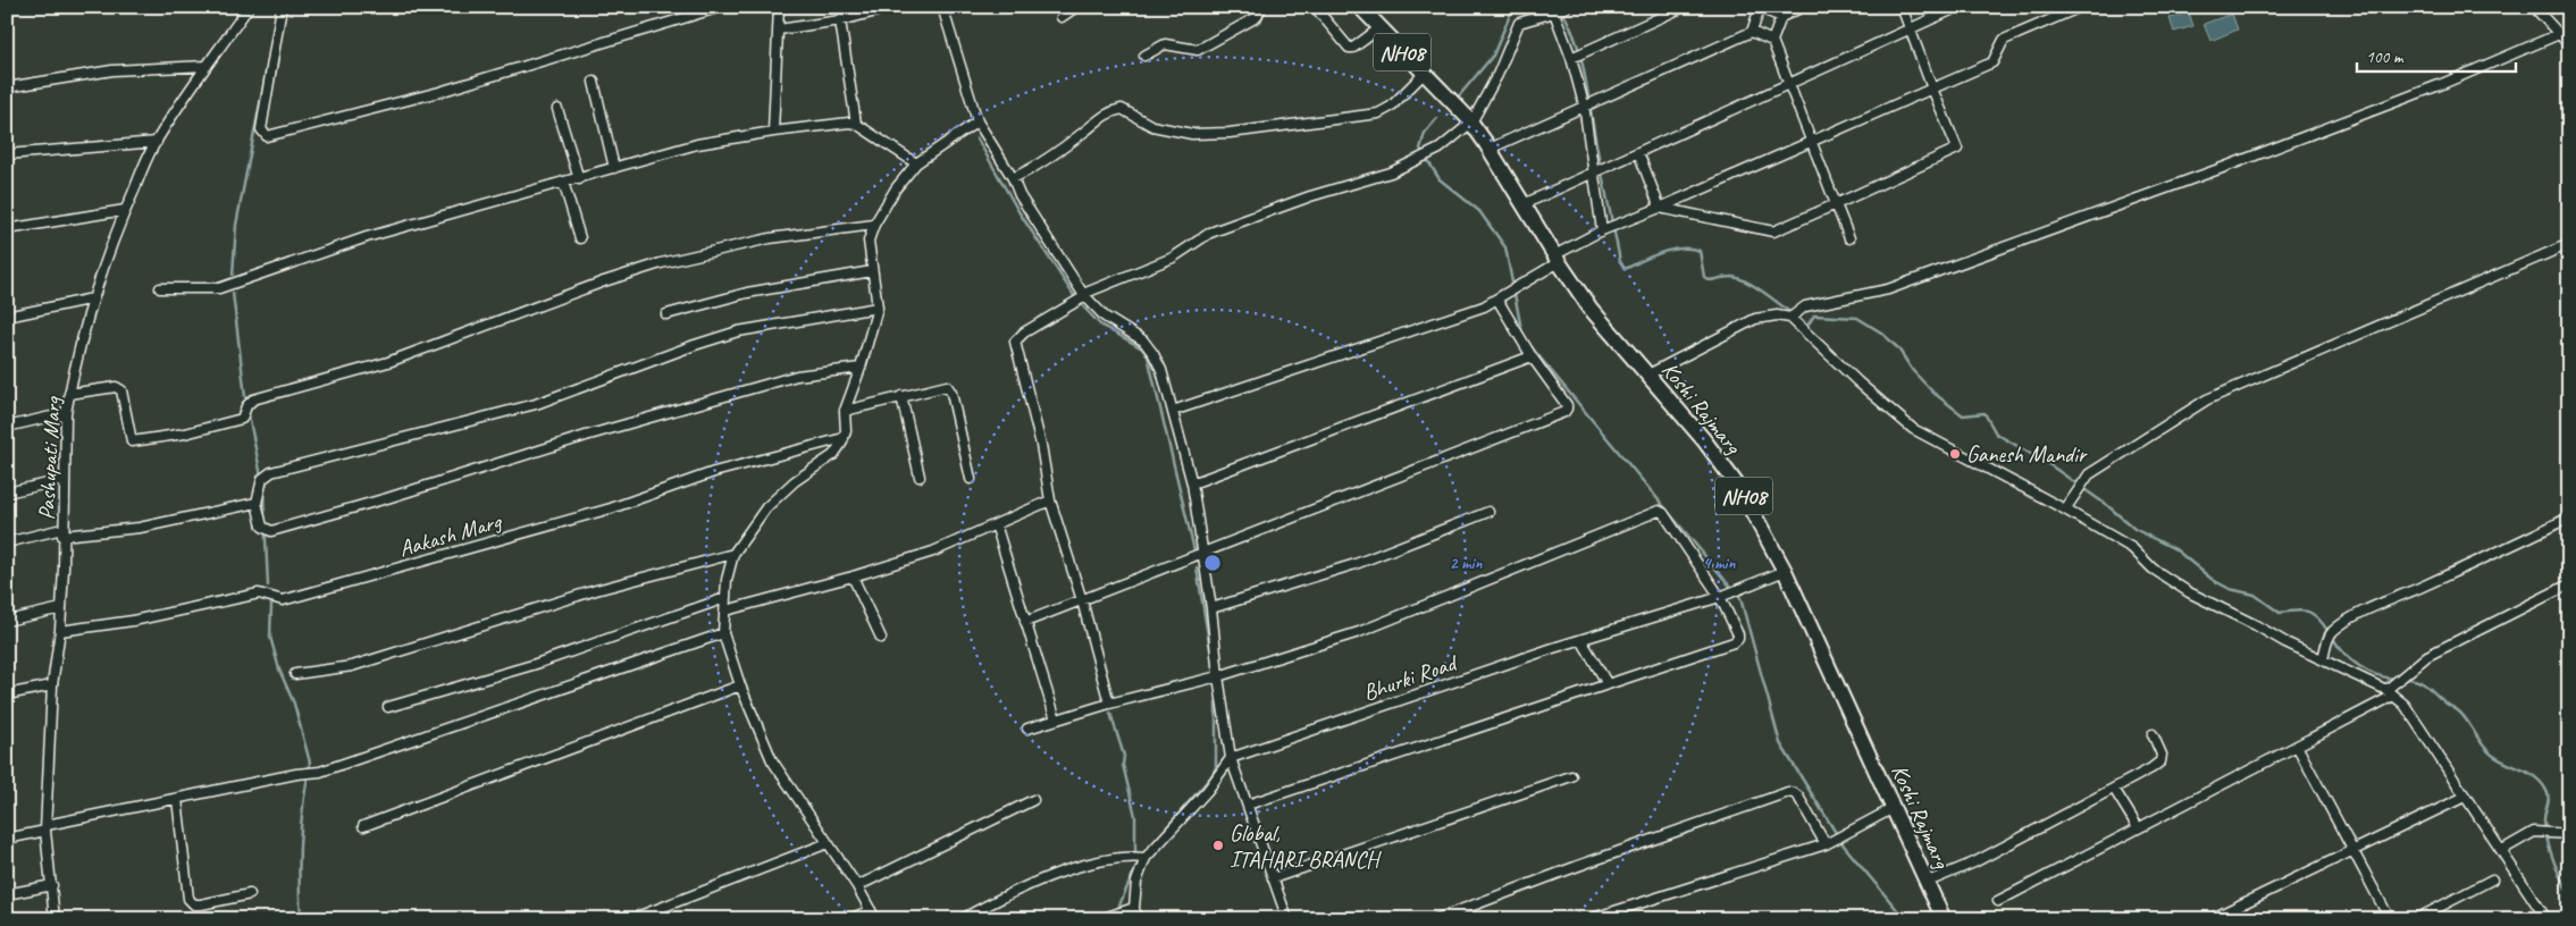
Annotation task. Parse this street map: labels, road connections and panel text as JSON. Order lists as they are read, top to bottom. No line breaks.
{"streets":{"main road":["NH08","Koshi Rajmarg"],"street":["Pashupati Marg","Aakash Marg","Bhurki Road"]},"crossings":[["Koshi Rajmarg","Bhurki Road"],["Pashupati Marg","Aakash Marg"]],"places":["Ganesh Mandir","Global, ITAHARI BRANCH"],"scale_bar":"100 m","rings":["2 min","4 min"]}
